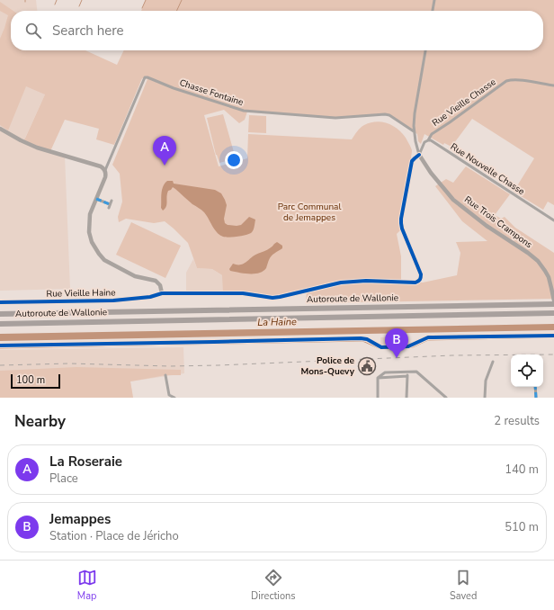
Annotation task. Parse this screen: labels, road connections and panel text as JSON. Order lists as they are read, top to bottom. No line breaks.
{"streets":{"highway":["Autoroute de Wallonie"],"street":["Chasse Fontaine","Rue Vieille Chasse","Rue Nouvelle Chasse","Rue Trois Crampons","Rue Vieille Haine"]},"crossings":[["Rue Vieille Chasse","Rue Nouvelle Chasse"]],"water":["La Haine"],"parks":["Parc Communal de Jemappes"],"places":{"public building":["Police de Mons-Quevy"]},"scale_bar":"100 m","page":{"search":"Search here","pins":["A","B"],"scale":"100 m","heading":["Nearby","2 results"],"list":[{"mark":"A","name":"La Roseraie","note":"Place","value":"140 m"},{"mark":"B","name":"Jemappes","note":"Station · Place de Jéricho","value":"510 m"}],"nav":["Map","Directions","Saved"]}}
